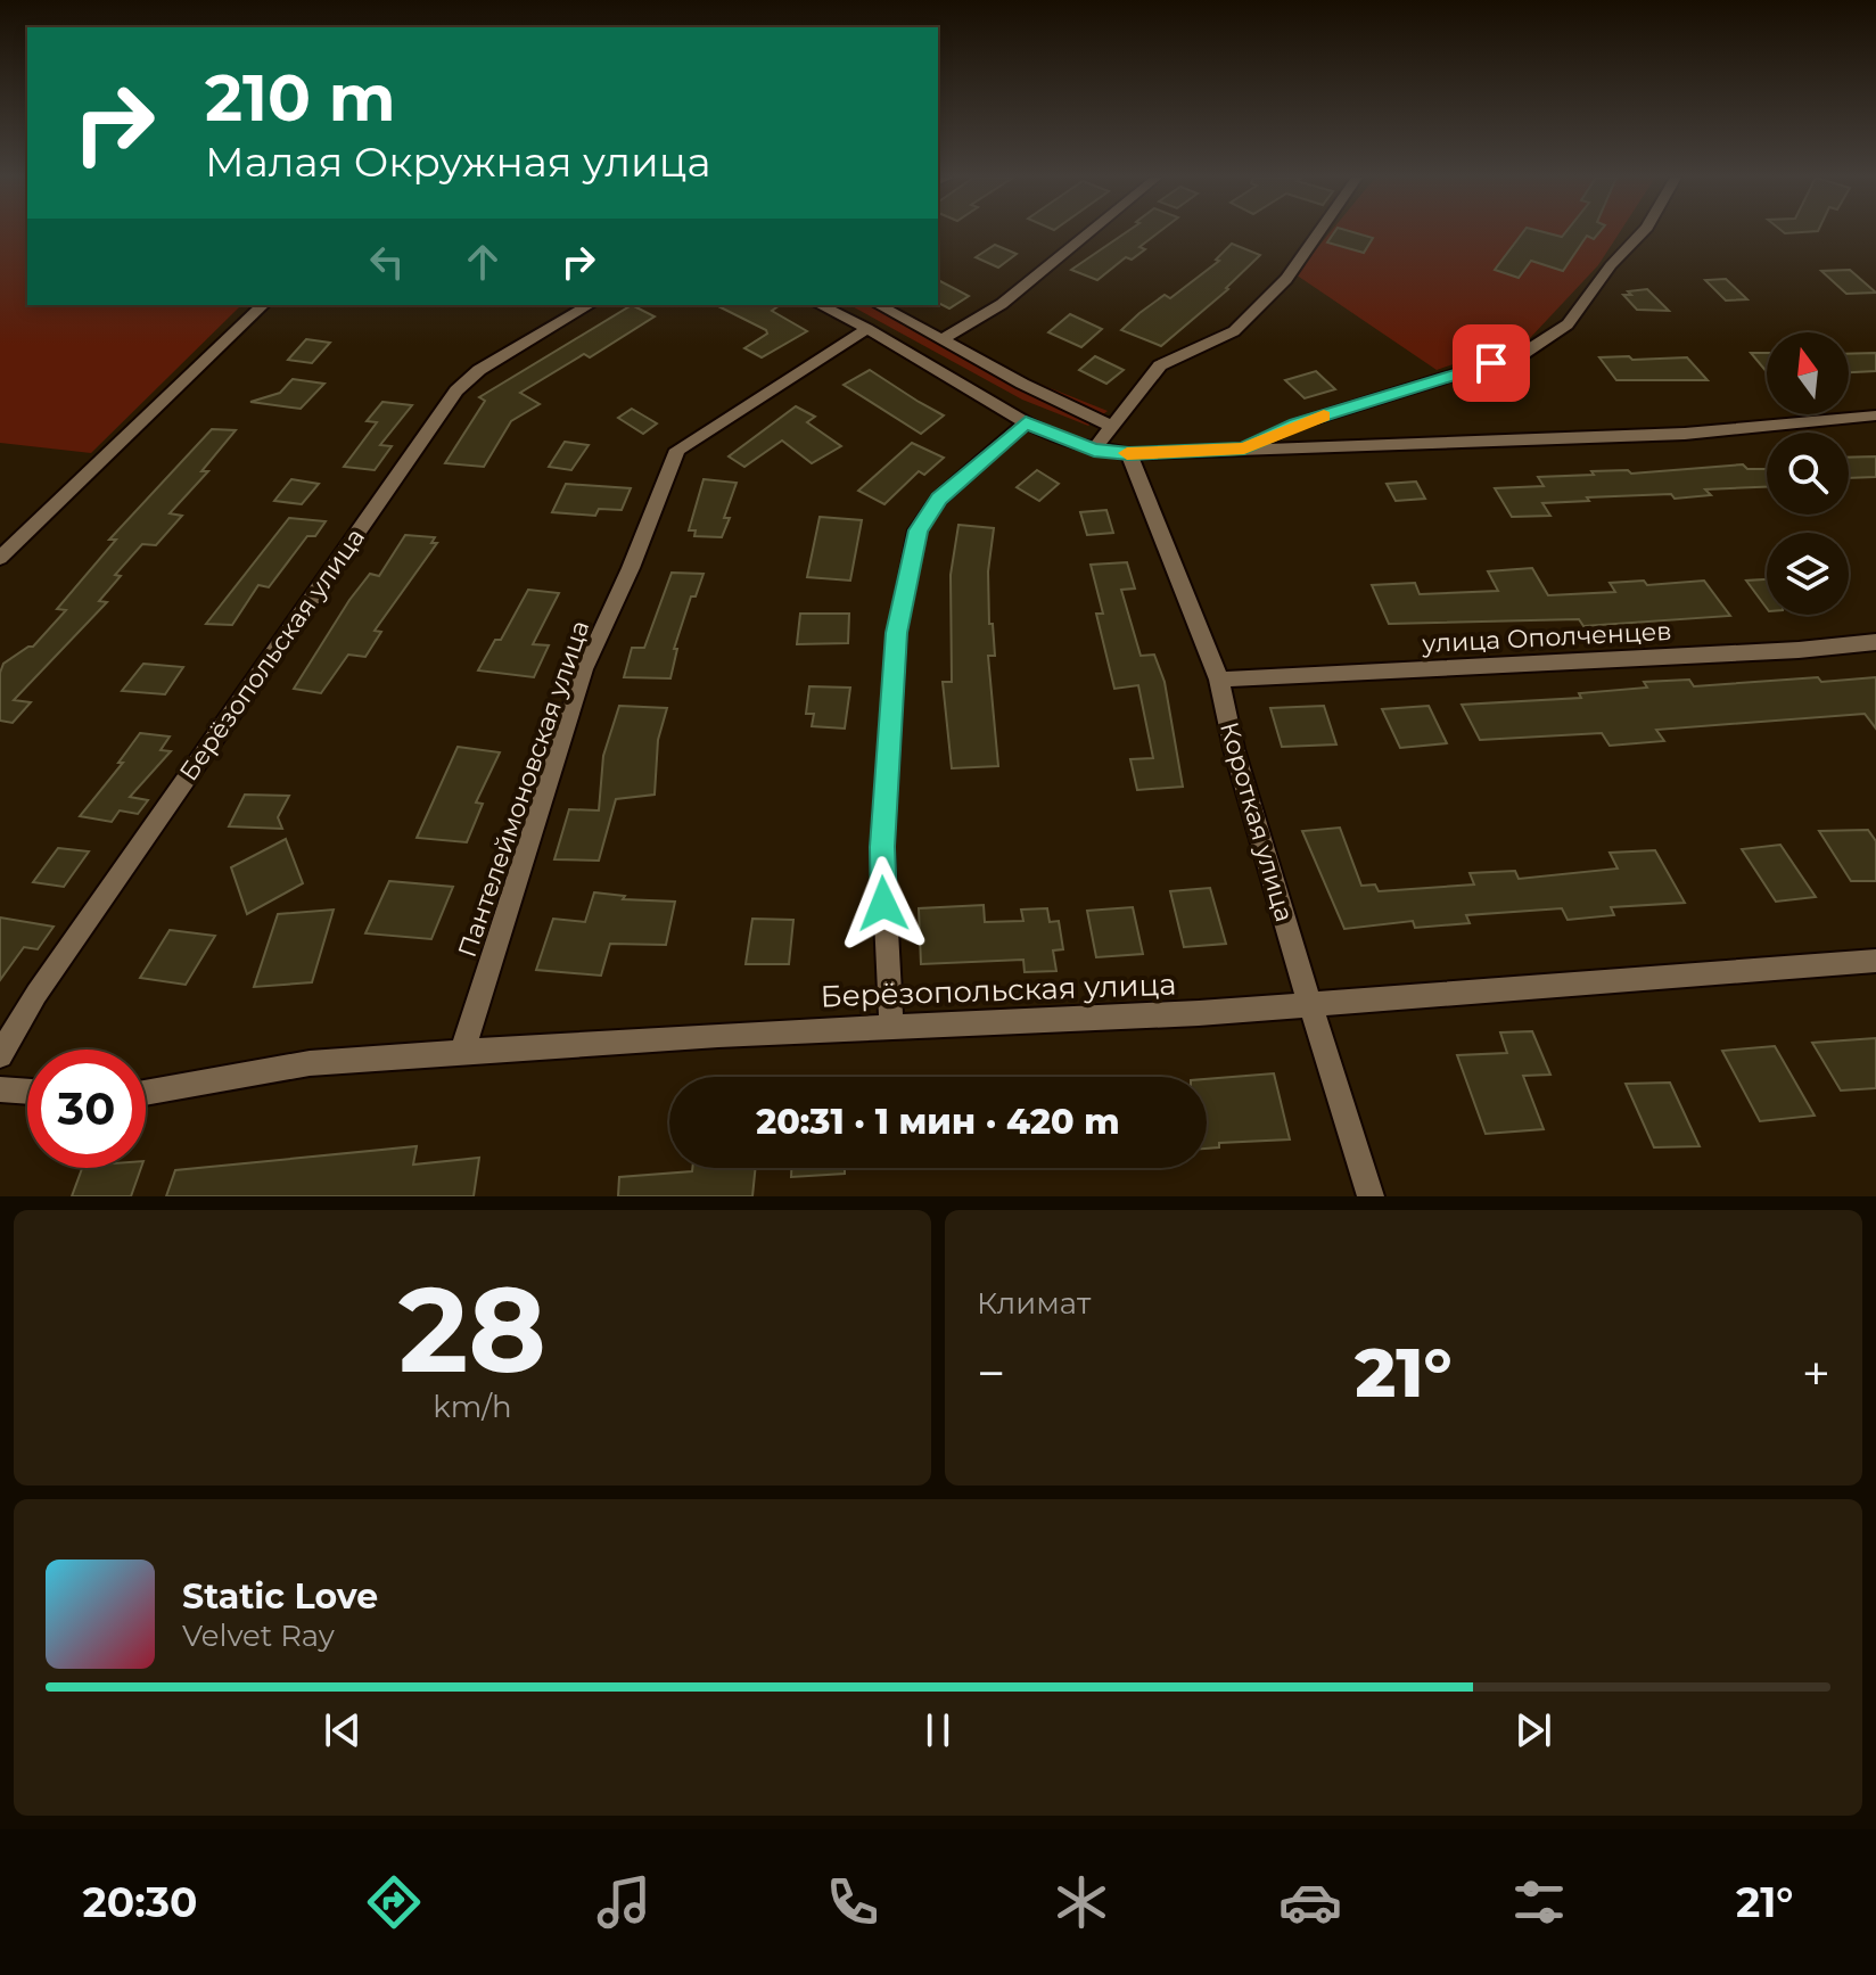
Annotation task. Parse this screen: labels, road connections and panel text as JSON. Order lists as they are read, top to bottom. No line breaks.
{"streets":{"street":["улица Ополченцев","Берёзопольская улица","Пантелеймоновская улица","Короткая улица"]},"crossings":[["улица Ополченцев","Короткая улица"],["Берёзопольская улица","Пантелеймоновская улица"],["Берёзопольская улица","Короткая улица"]],"north":"top","page":{"turn":["210 m","Малая Окружная улица"],"limit":"30","trip":"20:31 · 1 мин · 420 m","tile":[["28","km/h"],"Климат"],"heat":["−","21°","+"],"song":["Static Love","Velvet Ray"],"tabs":["20:30","21°"]}}
